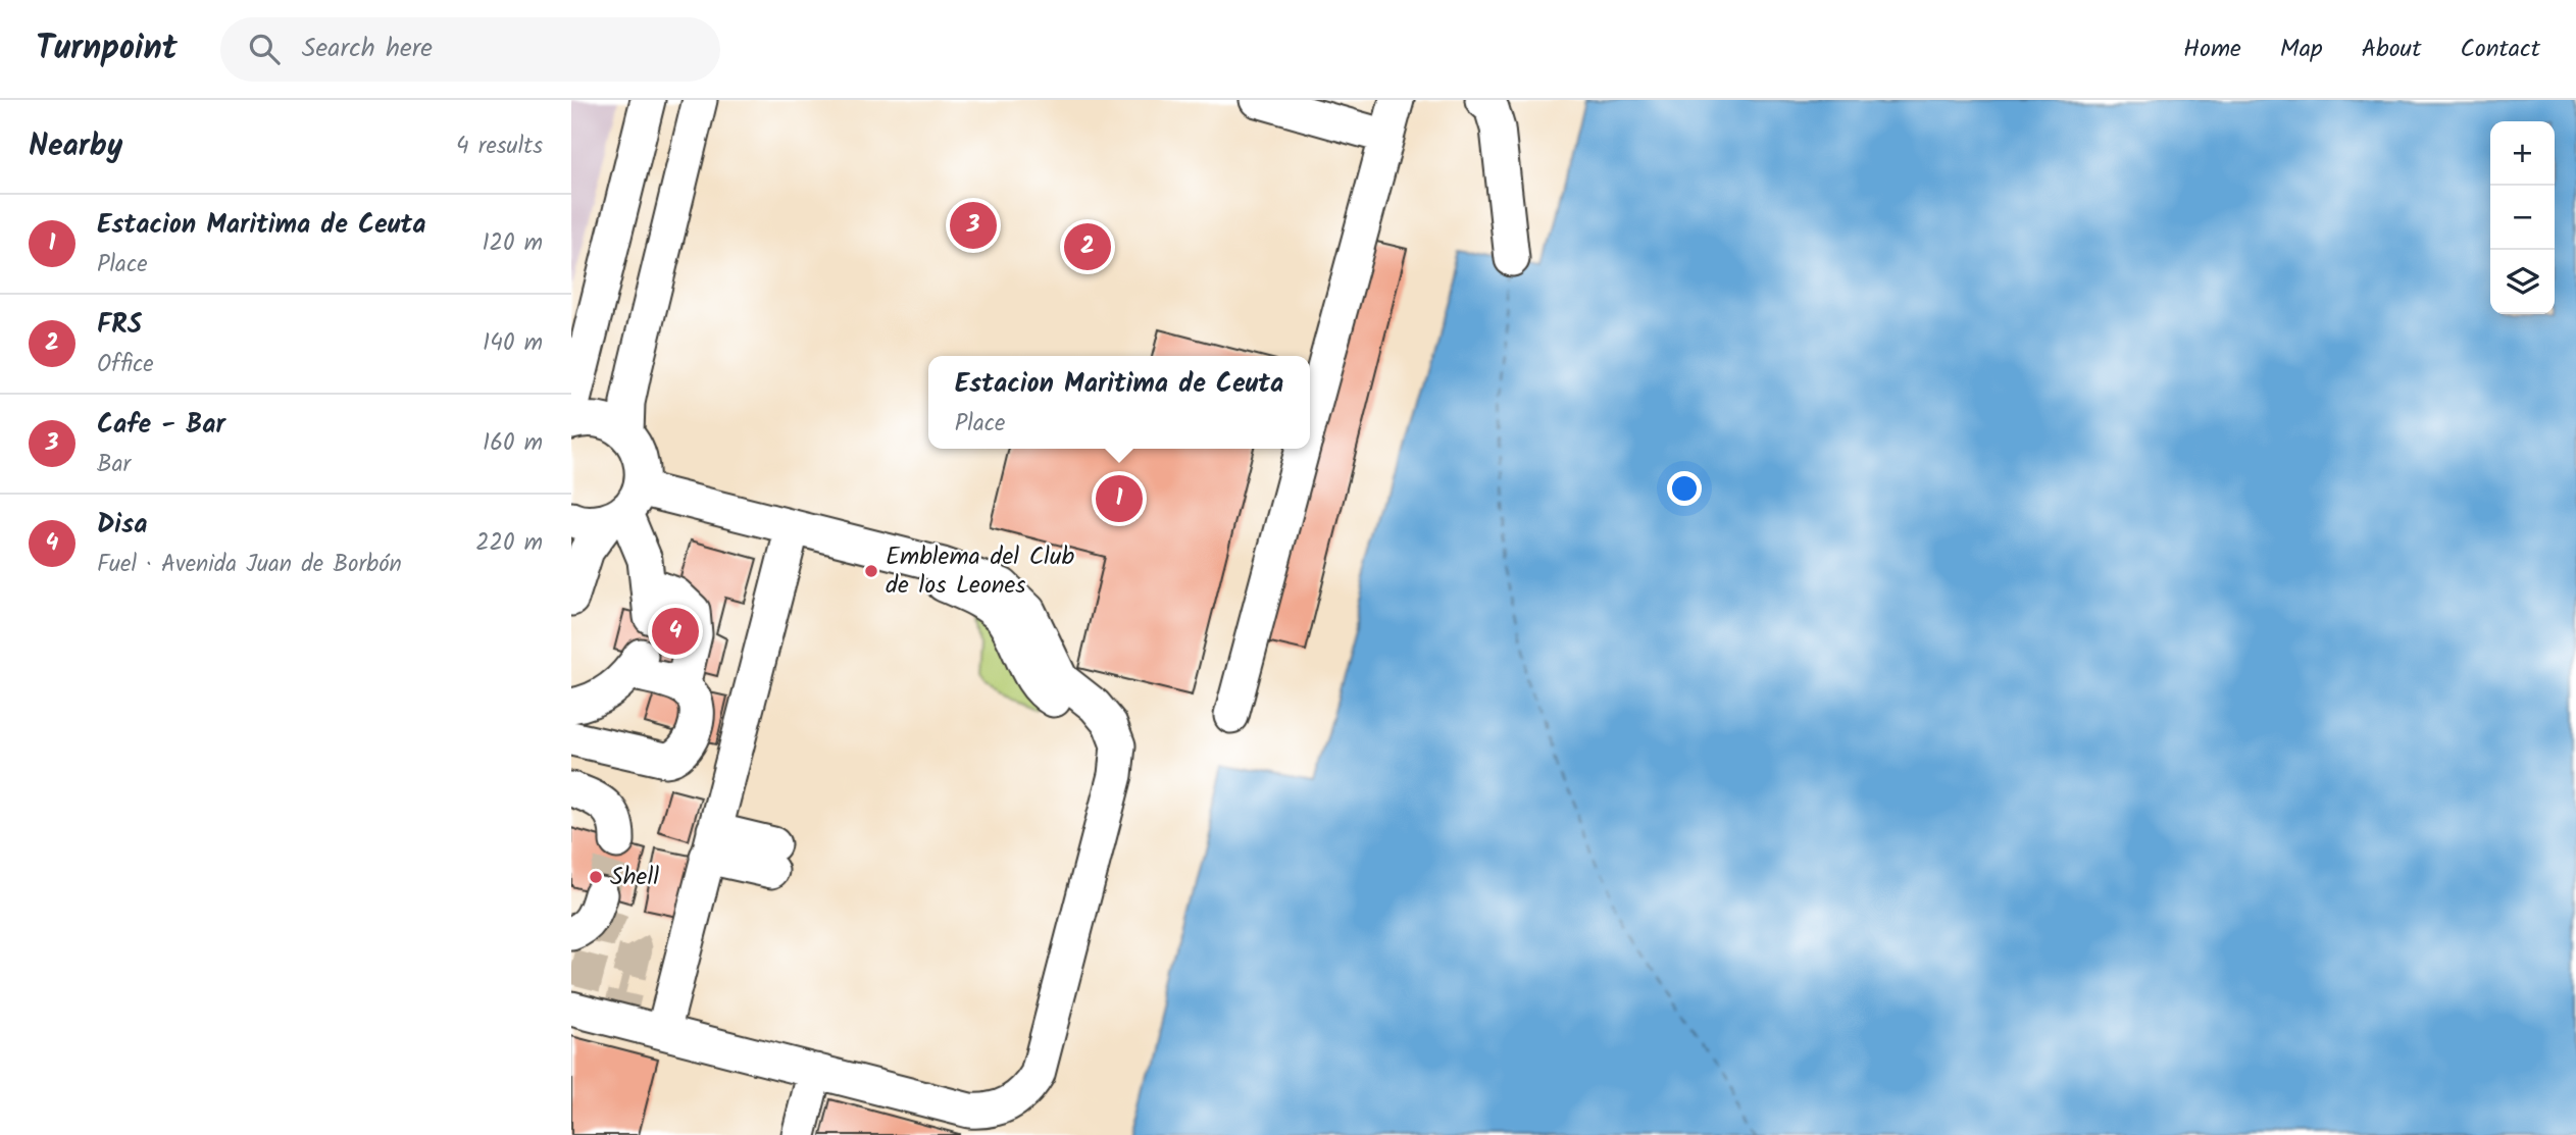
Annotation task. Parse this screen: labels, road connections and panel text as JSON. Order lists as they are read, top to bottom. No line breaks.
{"places":["Emblema del Club de los Leones","Shell"],"page":{"header":"Turnpoint","search":"Search here","nav":["Home","Map","About","Contact"],"heading":["Nearby","4 results"],"map_buttons":["+","−"],"list":[{"mark":"1","name":"Estacion Maritima de Ceuta","note":"Place","value":"120 m"},{"mark":"2","name":"FRS","note":"Office","value":"140 m"},{"mark":"3","name":"Cafe - Bar","note":"Bar","value":"160 m"},{"mark":"4","name":"Disa","note":"Fuel · Avenida Juan de Borbón","value":"220 m"}],"pins":["3","2","1","4"],"popup":["Estacion Maritima de Ceuta","Place"]}}
